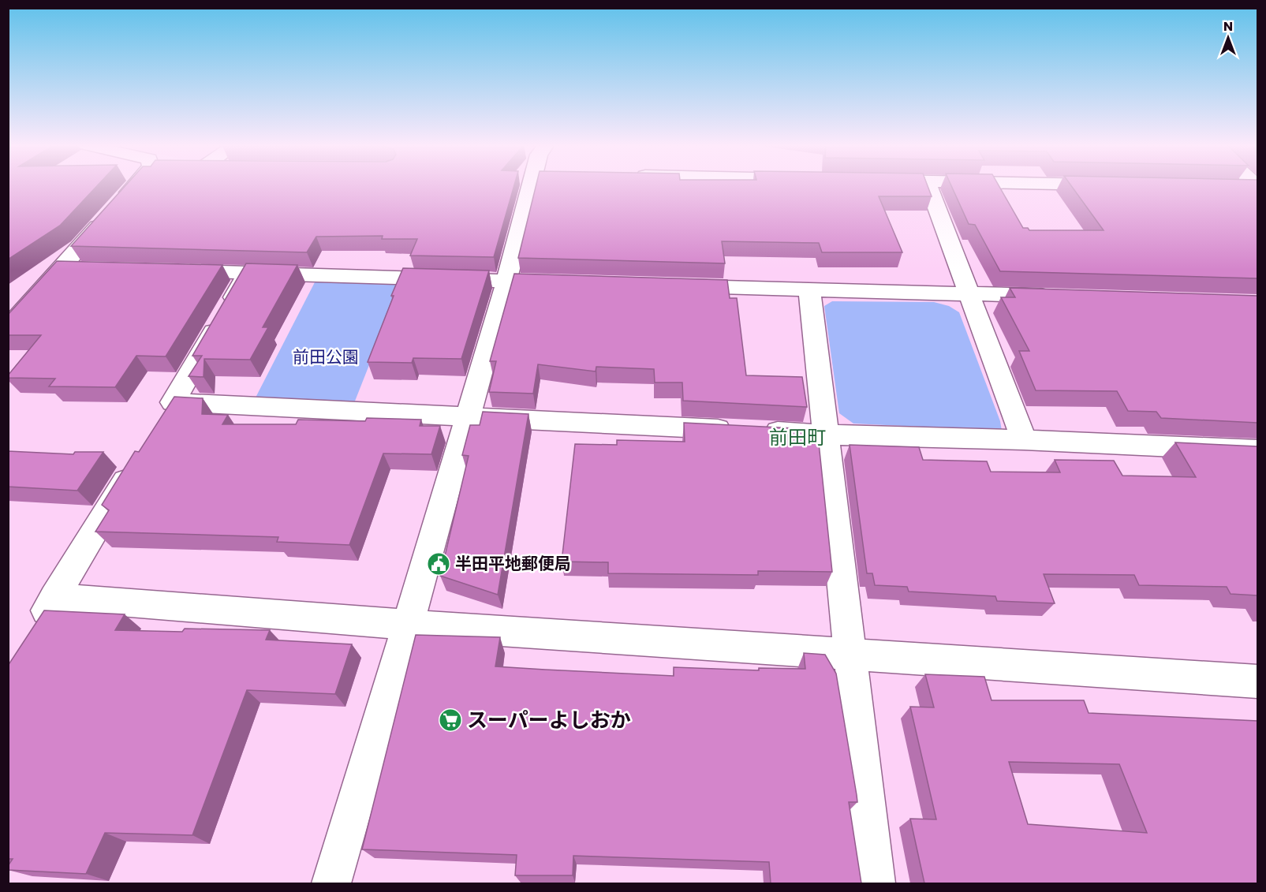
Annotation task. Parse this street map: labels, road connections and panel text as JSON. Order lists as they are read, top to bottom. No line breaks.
{"districts":["前田町"],"parks":["前田公園"],"places":{"public building":["半田平地郵便局"],"supermarket":["スーパーよしおか"]},"north":"top"}
